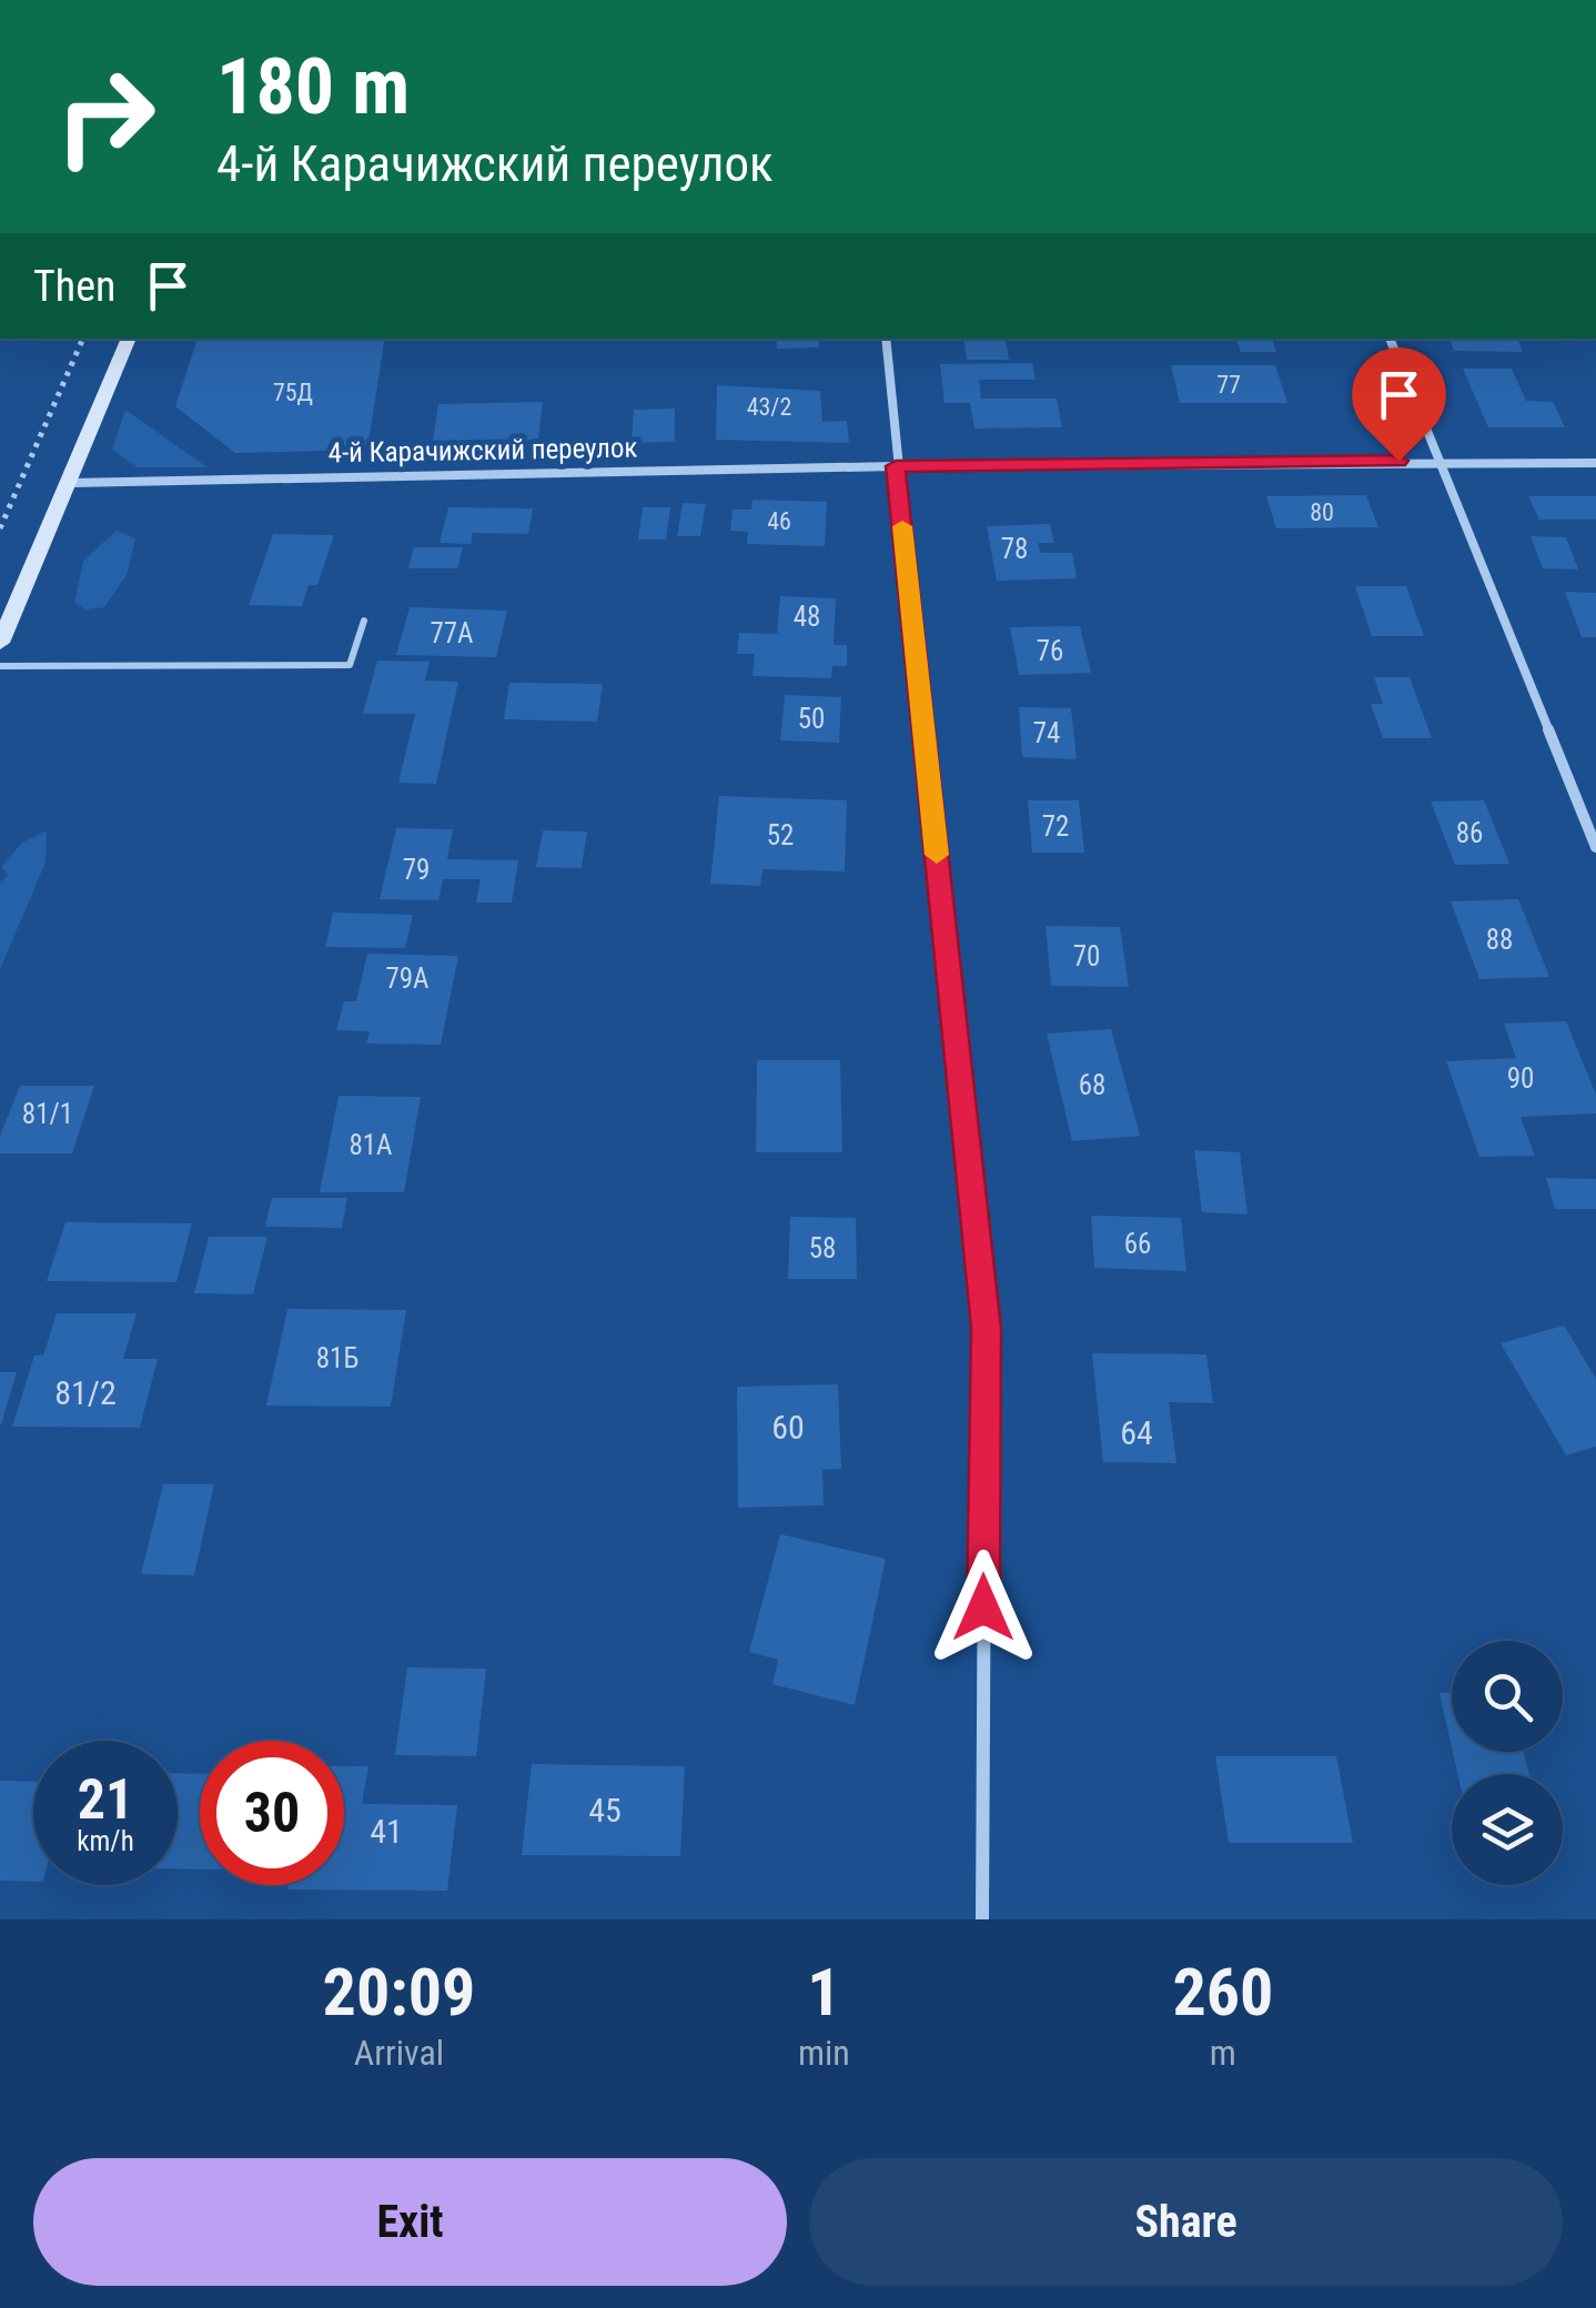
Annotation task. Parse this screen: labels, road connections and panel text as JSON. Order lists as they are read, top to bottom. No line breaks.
{"streets":{"street":["4-й Карачижский переулок"]},"house_numbers":["77","75Д","43/2","80","46","78","48","77А","76","50","74","72","86","52","79","88","70","79А","90","68","81/1","81А","66","58","81Б","81/2","60","64","45","41"],"page":{"turn":["180 m","4-й Карачижский переулок"],"then":"Then","speed":"21 km/h","limit":"30","eta":["20:09","Arrival","1","min","260","m"],"buttons":["Exit","Share"]}}
